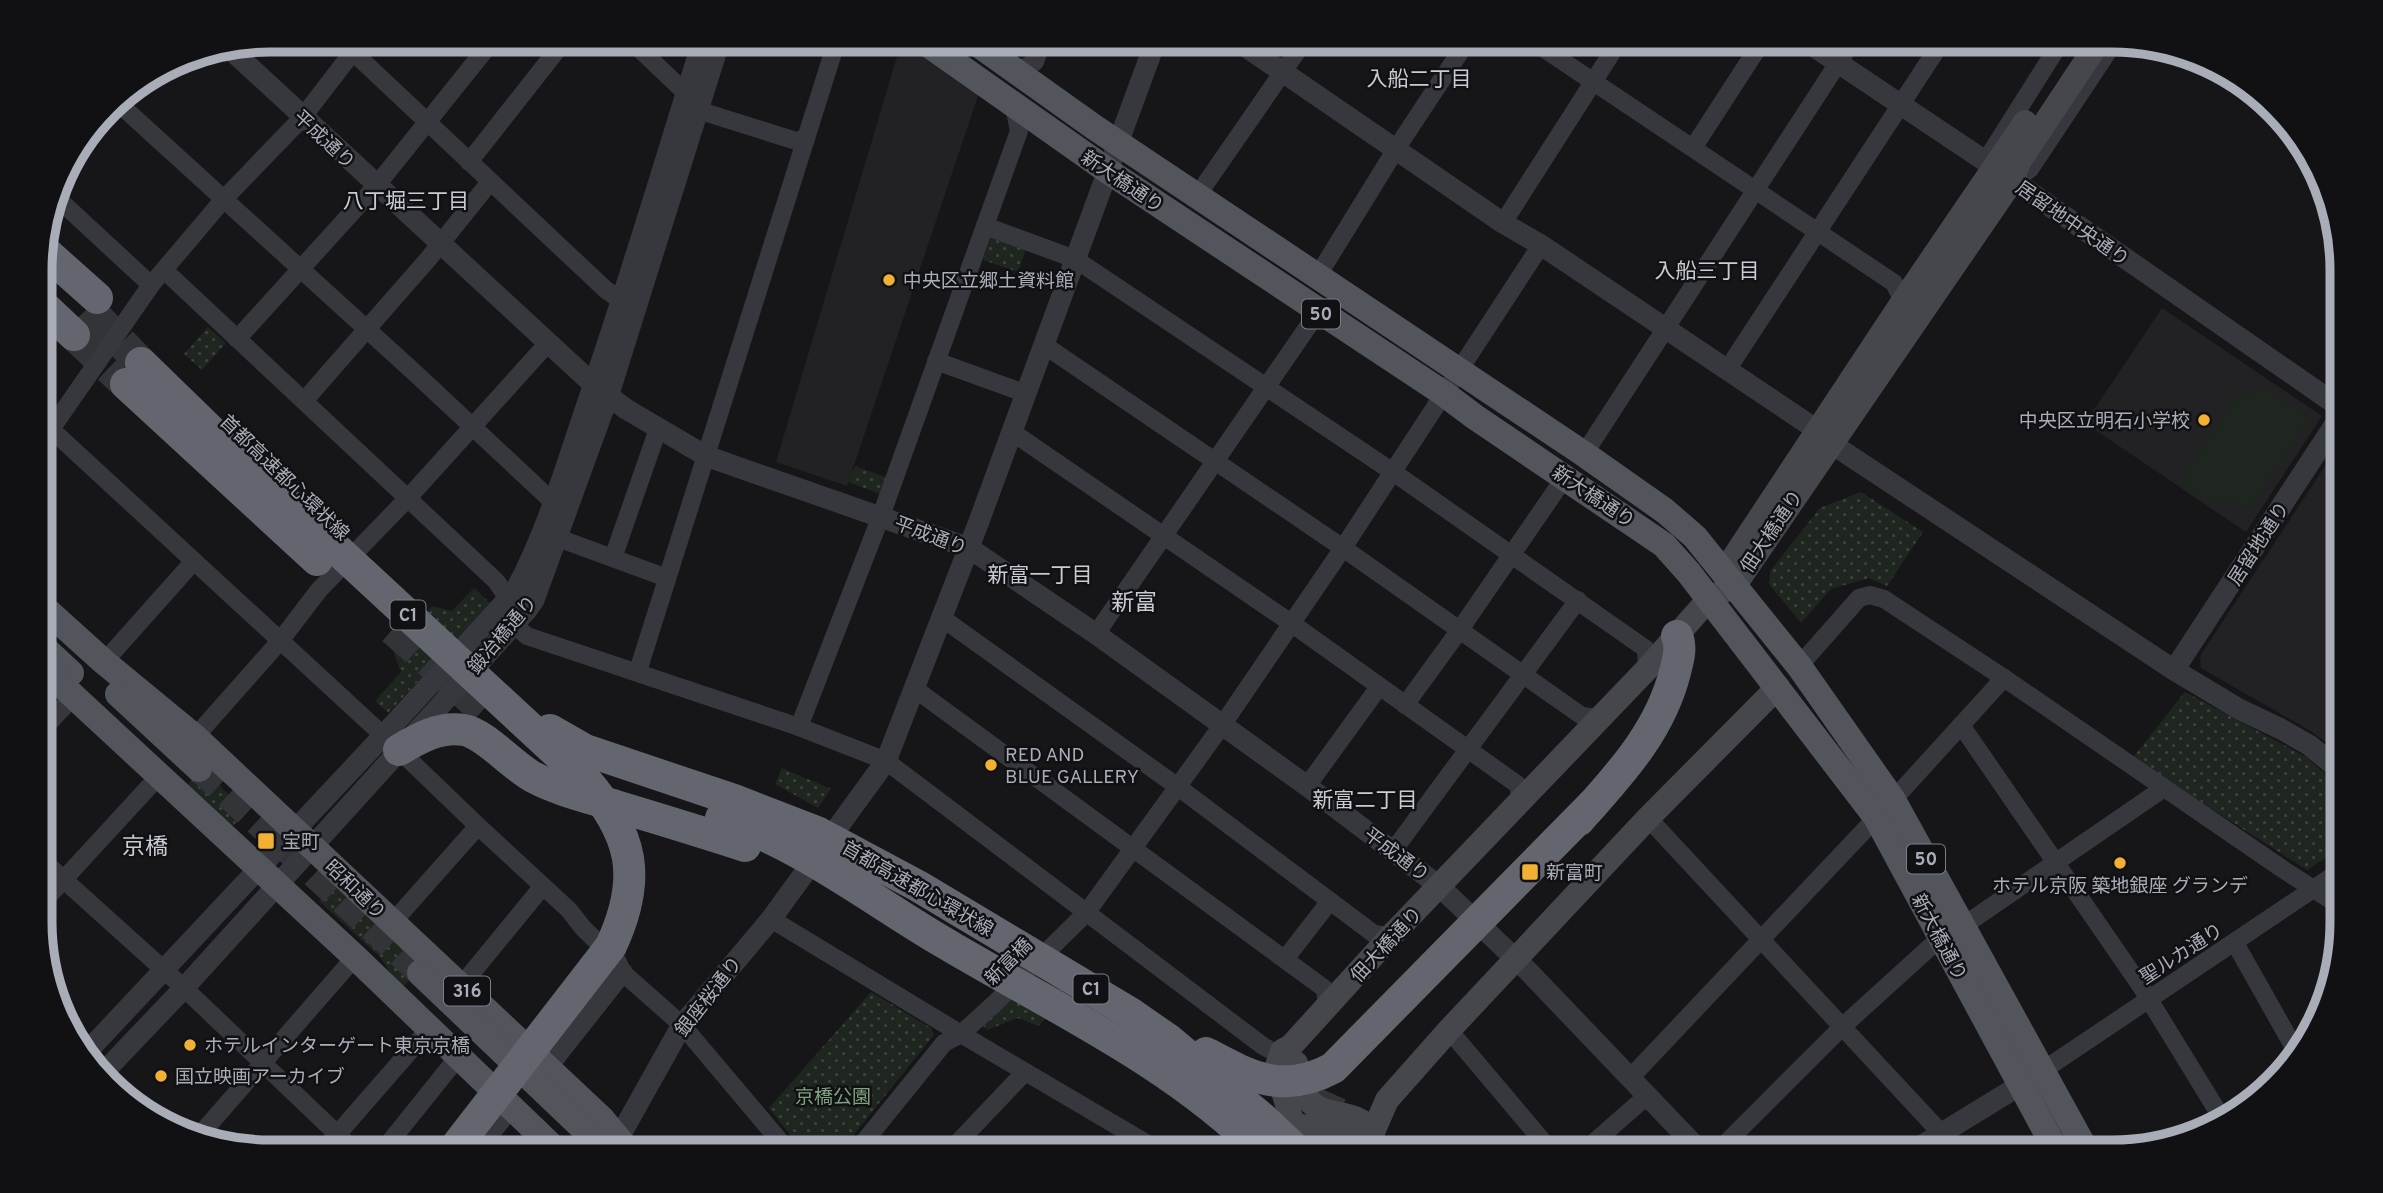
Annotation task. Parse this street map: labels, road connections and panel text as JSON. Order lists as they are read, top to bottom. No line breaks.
{"streets":{"highway":["首都高速都心環状線","C1"],"main road":["新大橋通り","50","佃大橋通り","昭和通り","316"],"street":["平成通り","居留地中央通り","居留地通り","鍛冶橋通り","聖ルカ通り","新富橋","銀座桜通り"]},"crossings":[["平成通り","佃大橋通り"],["平成通り","鍛冶橋通り"],["平成通り","新富橋"],["平成通り","銀座桜通り"],["新大橋通り","佃大橋通り"],["新大橋通り","聖ルカ通り"],["新大橋通り","新富橋"],["新大橋通り","銀座桜通り"],["居留地中央通り","佃大橋通り"],["首都高速都心環状線","C1"],["鍛冶橋通り","昭和通り"],["鍛冶橋通り","316"]],"districts":["入船二丁目","八丁堀三丁目","入船三丁目","新富一丁目","新富","新富二丁目","京橋"],"parks":["京橋公園"],"places":{"other":["中央区立郷土資料館","中央区立明石小学校","RED AND BLUE GALLERY","ホテル京阪 築地銀座 グランデ","ホテルインターゲート東京京橋","国立映画アーカイブ"],"transit":["宝町","新富町"]}}
